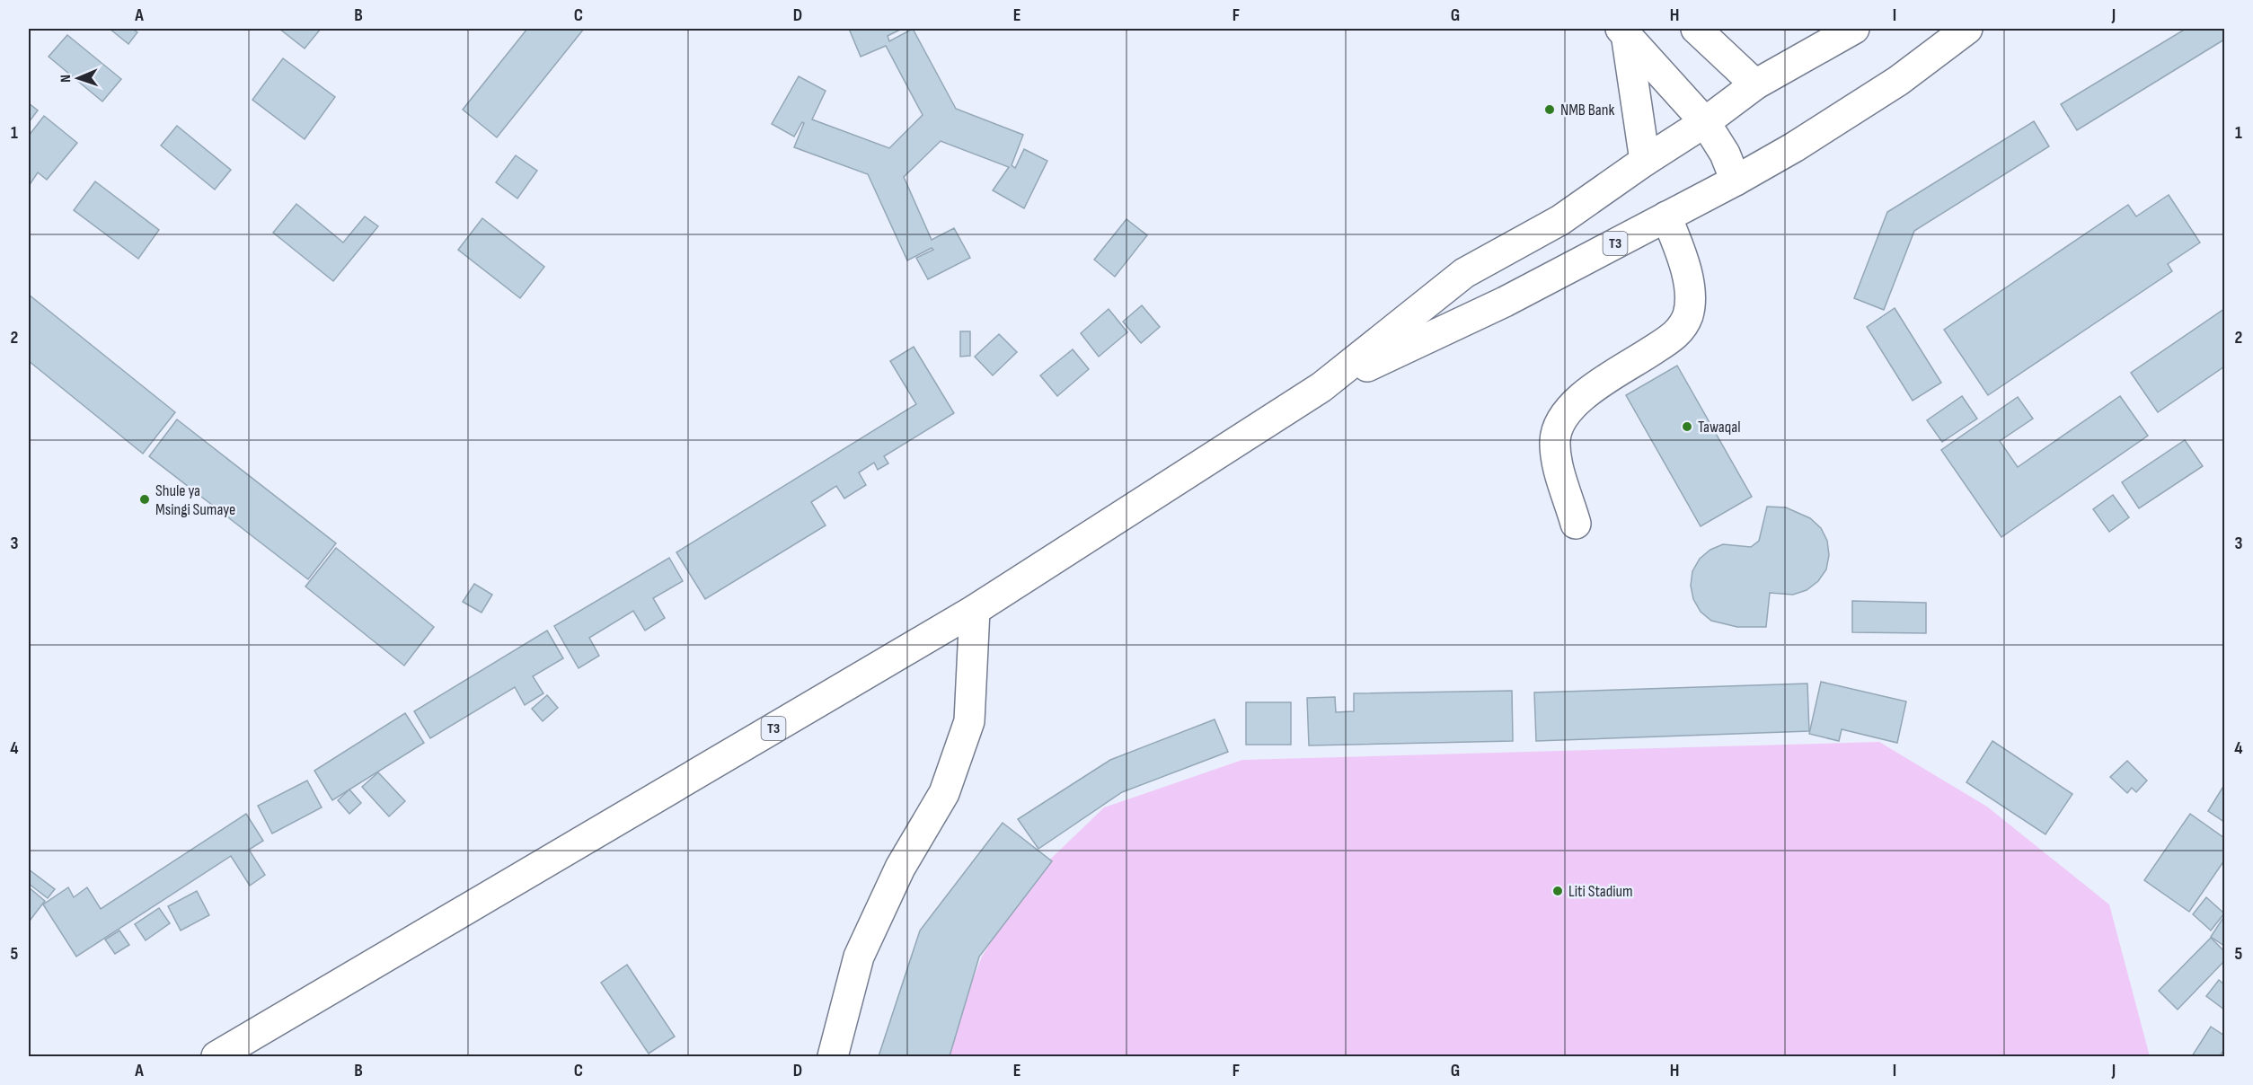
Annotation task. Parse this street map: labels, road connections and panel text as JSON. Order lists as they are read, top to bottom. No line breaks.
{"streets":{"main road":["T3"]},"places":["NMB Bank","Tawaqal","Shule ya Msingi Sumaye","Liti Stadium"],"north":"left","grid":{"columns":["A","B","C","D","E","F","G","H","I","J"],"rows":["1","2","3","4","5"]}}
